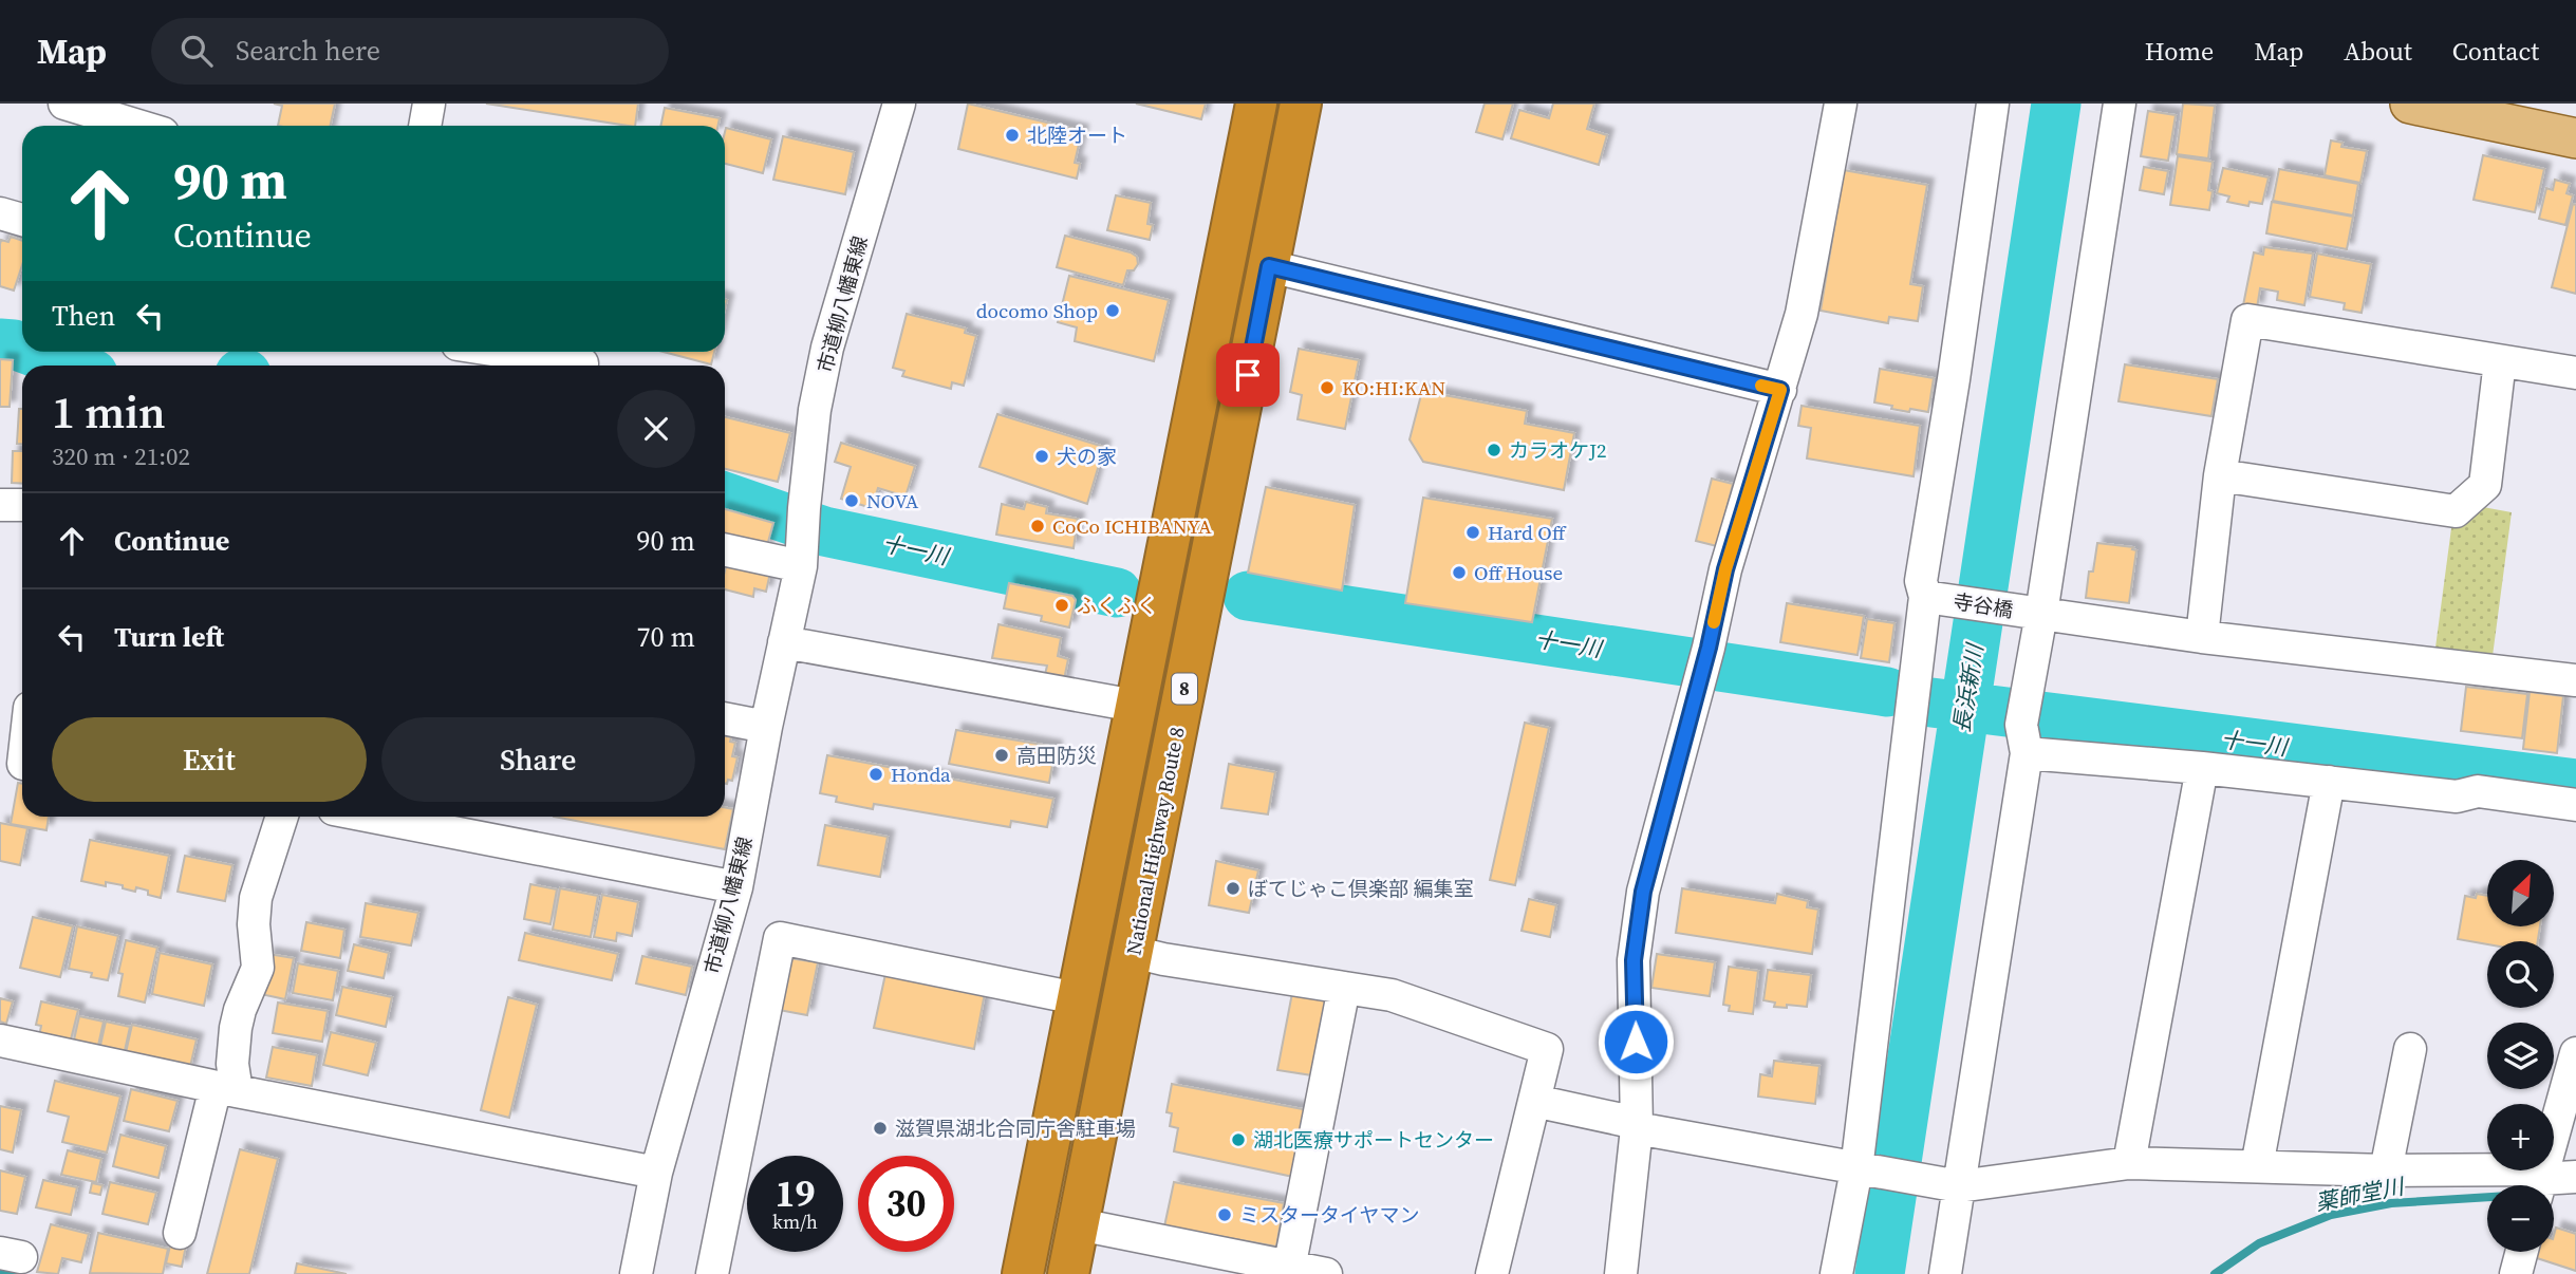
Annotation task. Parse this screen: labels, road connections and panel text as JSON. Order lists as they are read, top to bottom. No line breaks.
{"streets":{"highway":["8","National Highway Route 8"],"street":["市道柳八幡東線","寺谷橋"]},"water":["十一川","長浜新川","薬師堂川"],"places":["北陸オート","docomo Shop","KO:HI:KAN","カラオケJ2","犬の家","NOVA","CoCo ICHIBANYA","Hard Off","Off House","ふくふく","高田防災","Honda","ぼてじゃこ倶楽部 編集室","滋賀県湖北合同庁舎駐車場","湖北医療サポートセンター","ミスタータイヤマン"],"north":"top right","page":{"header":"Map","search":"Search here","nav":["Home","Map","About","Contact"],"turn":["90 m","Continue"],"then":"Then","heading":["1 min","320 m · 21:02"],"list":[{"name":"Continue","value":"90 m"},{"name":"Turn left","value":"70 m"}],"buttons":["Exit","Share"],"map_buttons":["+","−"],"speed":"19 km/h","limit":"30"}}
